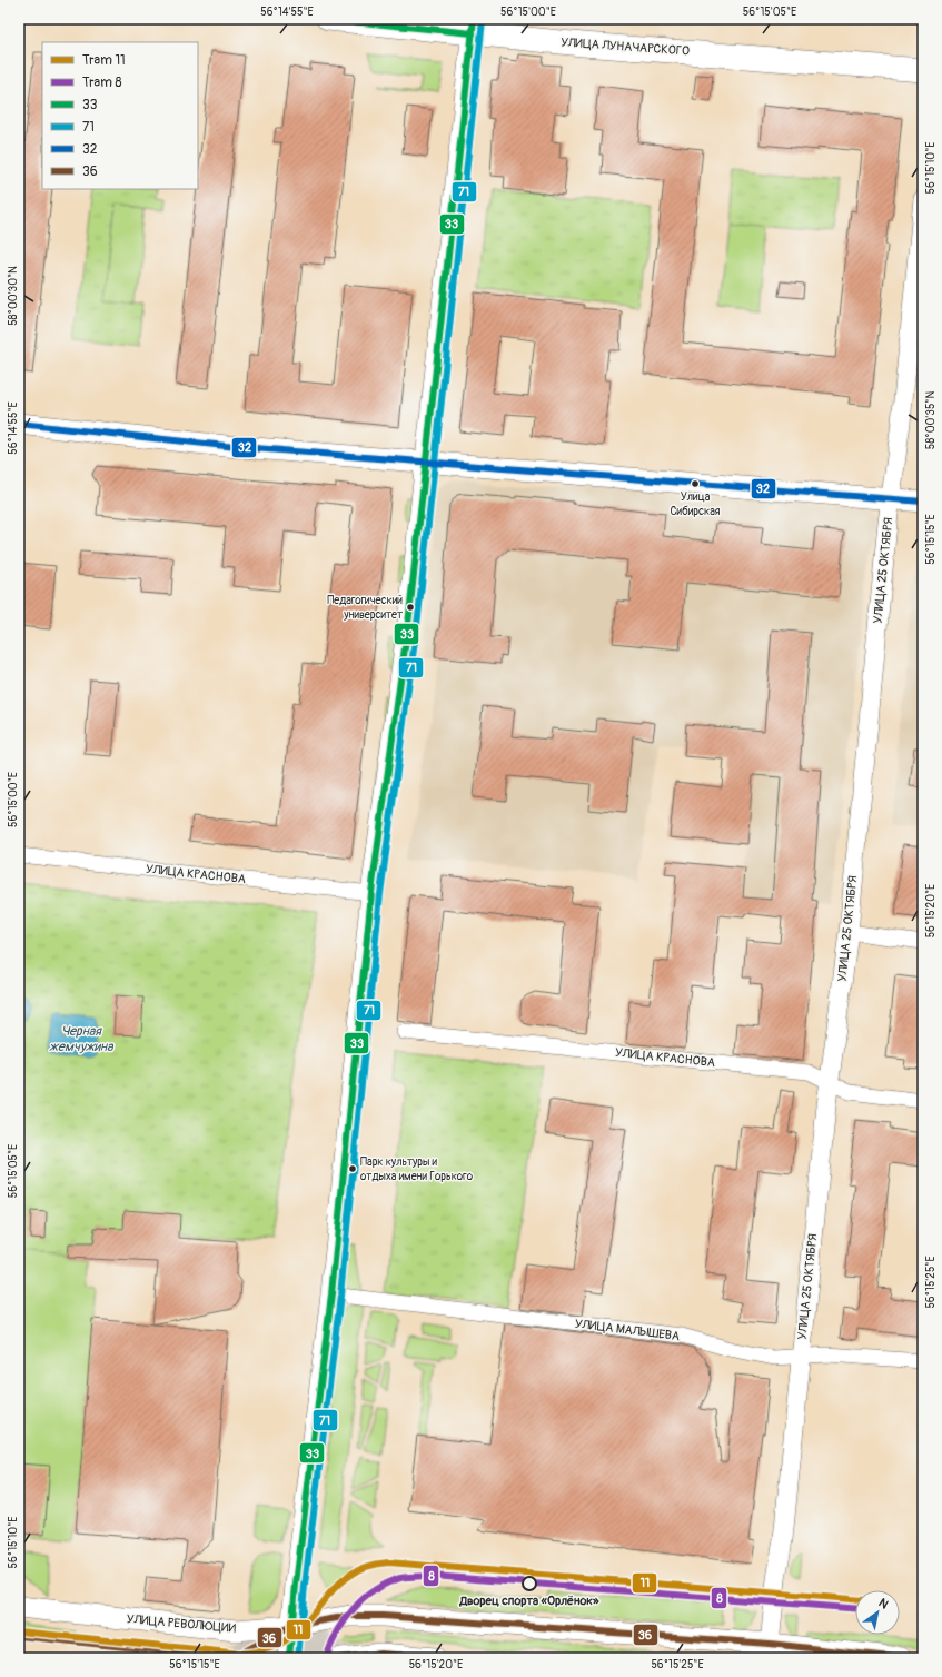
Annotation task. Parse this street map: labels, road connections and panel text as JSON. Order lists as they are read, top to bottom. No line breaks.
{"streets":{"main road":["УЛИЦА ЛУНАЧАРСКОГО","УЛИЦА РЕВОЛЮЦИИ"],"street":["УЛИЦА 25 ОКТЯБРЯ","УЛИЦА КРАСНОВА","УЛИЦА МАЛЫШЕВА"]},"crossings":[["УЛИЦА 25 ОКТЯБРЯ","УЛИЦА КРАСНОВА"],["УЛИЦА 25 ОКТЯБРЯ","УЛИЦА МАЛЫШЕВА"],["УЛИЦА 25 ОКТЯБРЯ","УЛИЦА РЕВОЛЮЦИИ"]],"water":["Черная жемчужина"],"places":["Улица Сибирская","Педагогический университет","Парк культуры и отдыха имени Горького","Дворец спорта «Орлёнок»"],"lines":["transit line 33","transit line 71","transit line 32","tram line 11","tram line 8","transit line 36"],"legend":["Tram 11","Tram 8","33","71","32","36"],"north":"top right","coordinates":["56°14'55\"E","56°15'00\"E","56°15'05\"E","56°15'10\"E","58°00'30\"N","58°00'35\"N","56°15'15\"E","56°15'20\"E","56°15'25\"E"]}
